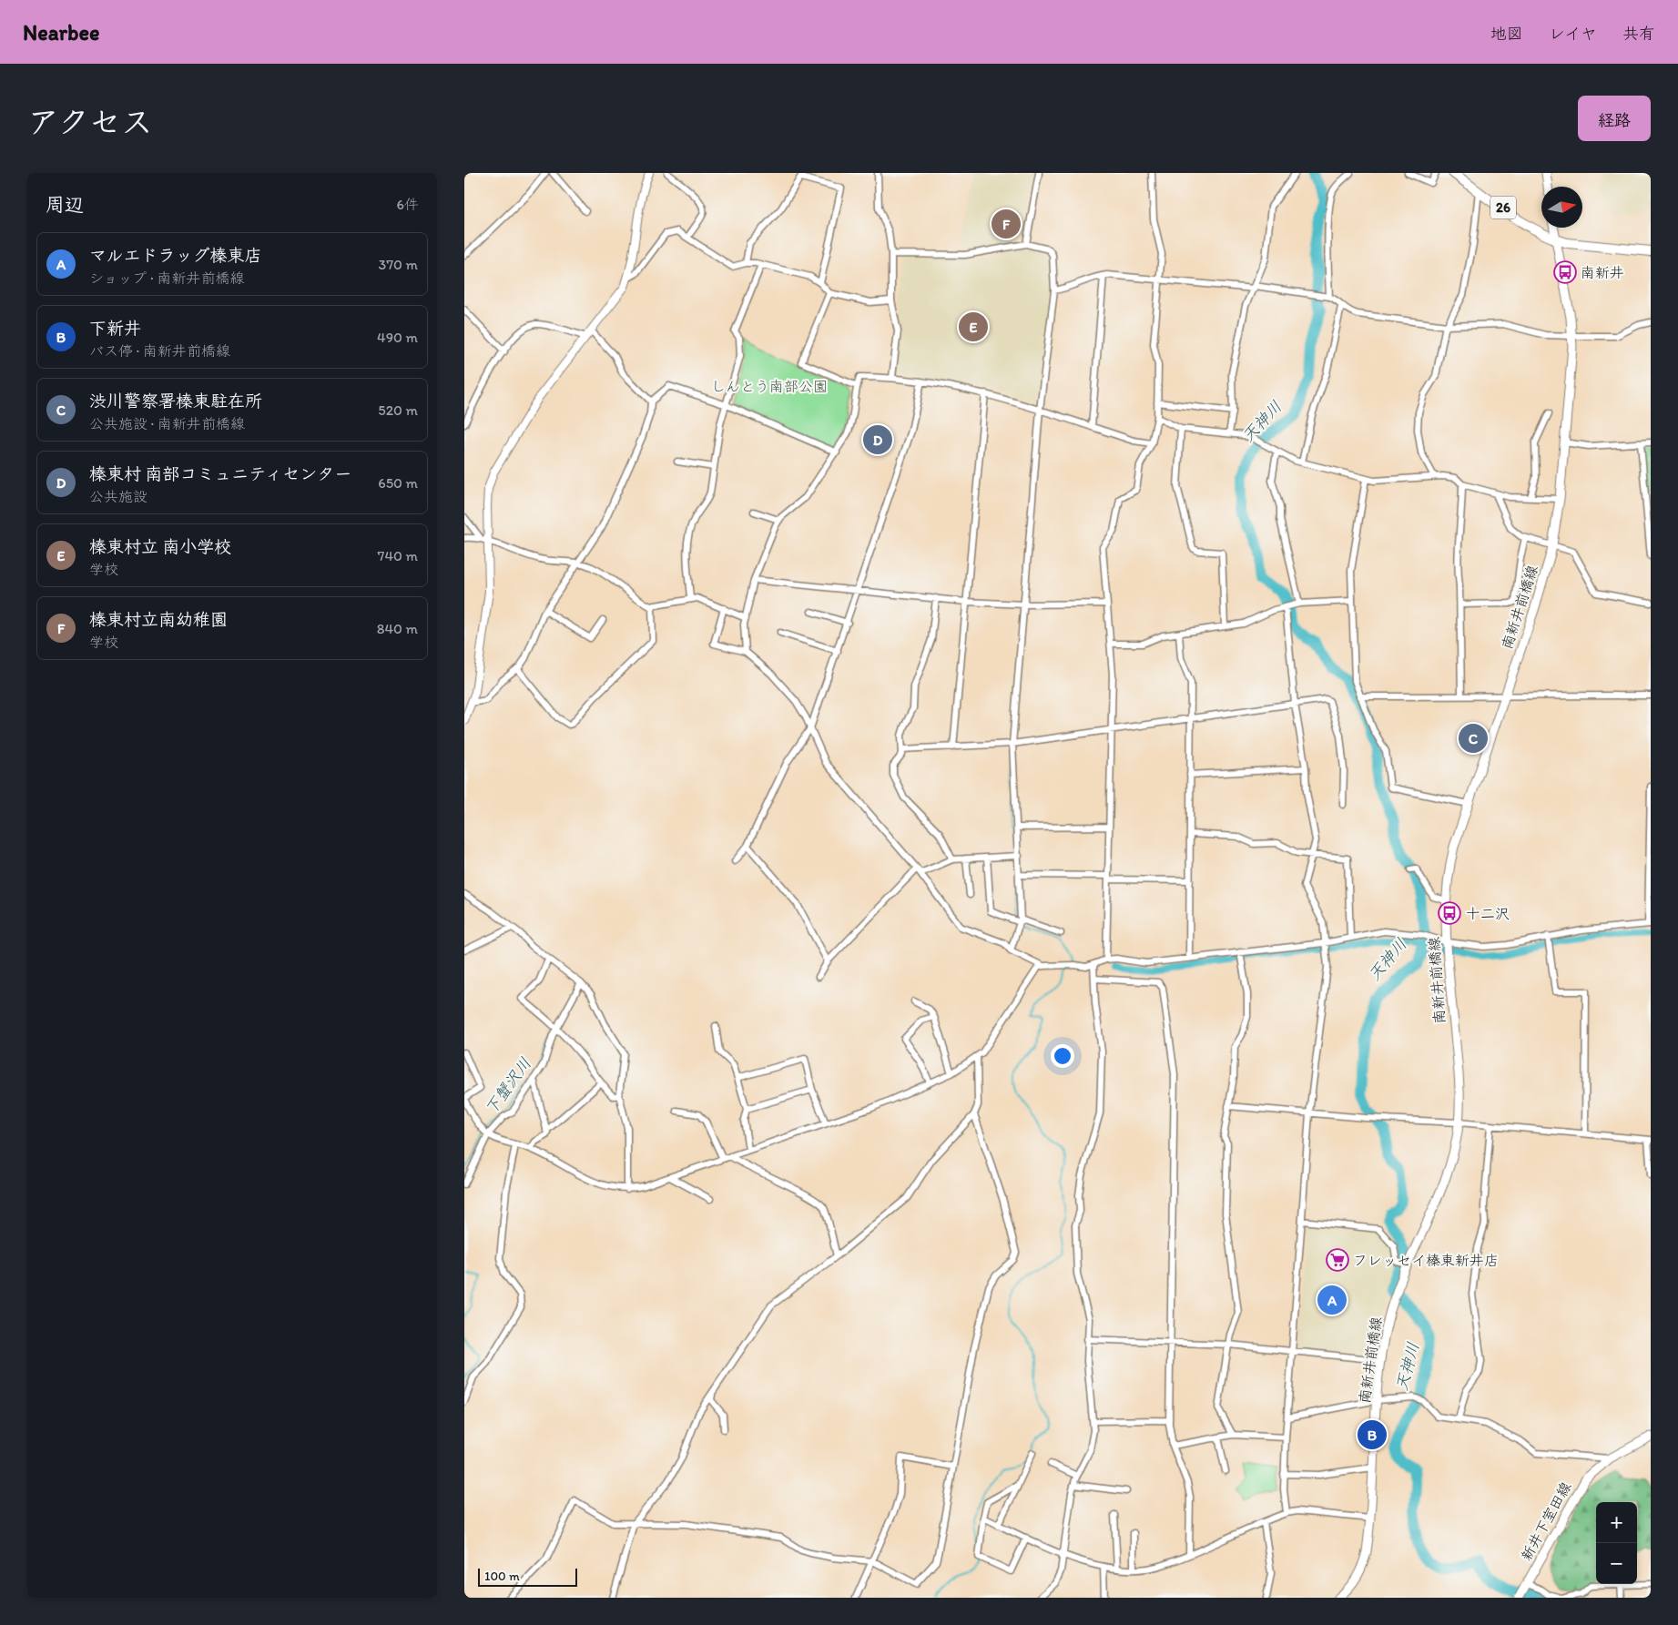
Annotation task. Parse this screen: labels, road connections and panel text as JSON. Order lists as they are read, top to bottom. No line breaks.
{"streets":{"main road":["26","南新井前橋線","新井下室田線"]},"crossings":[["26","南新井前橋線"]],"water":["天神川","下蟹沢川"],"parks":["しんとう南部公園"],"places":{"bus stop":["南新井","十二沢"],"supermarket":["フレッセイ榛東新井店"]},"scale_bar":"100 m","north":"right","page":{"header":"Nearbee","nav":["地図","レイヤ","共有"],"title":"アクセス","buttons":"経路","heading":["周辺","6件"],"pins":["F","E","D","C","A","B"],"list":[{"mark":"A","name":"マルエドラッグ榛東店","note":"ショップ · 南新井前橋線","value":"370 m"},{"mark":"B","name":"下新井","note":"バス停 · 南新井前橋線","value":"490 m"},{"mark":"C","name":"渋川警察署榛東駐在所","note":"公共施設 · 南新井前橋線","value":"520 m"},{"mark":"D","name":"榛東村 南部コミュニティセンター","note":"公共施設","value":"650 m"},{"mark":"E","name":"榛東村立 南小学校","note":"学校","value":"740 m"},{"mark":"F","name":"榛東村立南幼稚園","note":"学校","value":"840 m"}],"map_buttons":["+","−"],"scale":"100 m"}}
